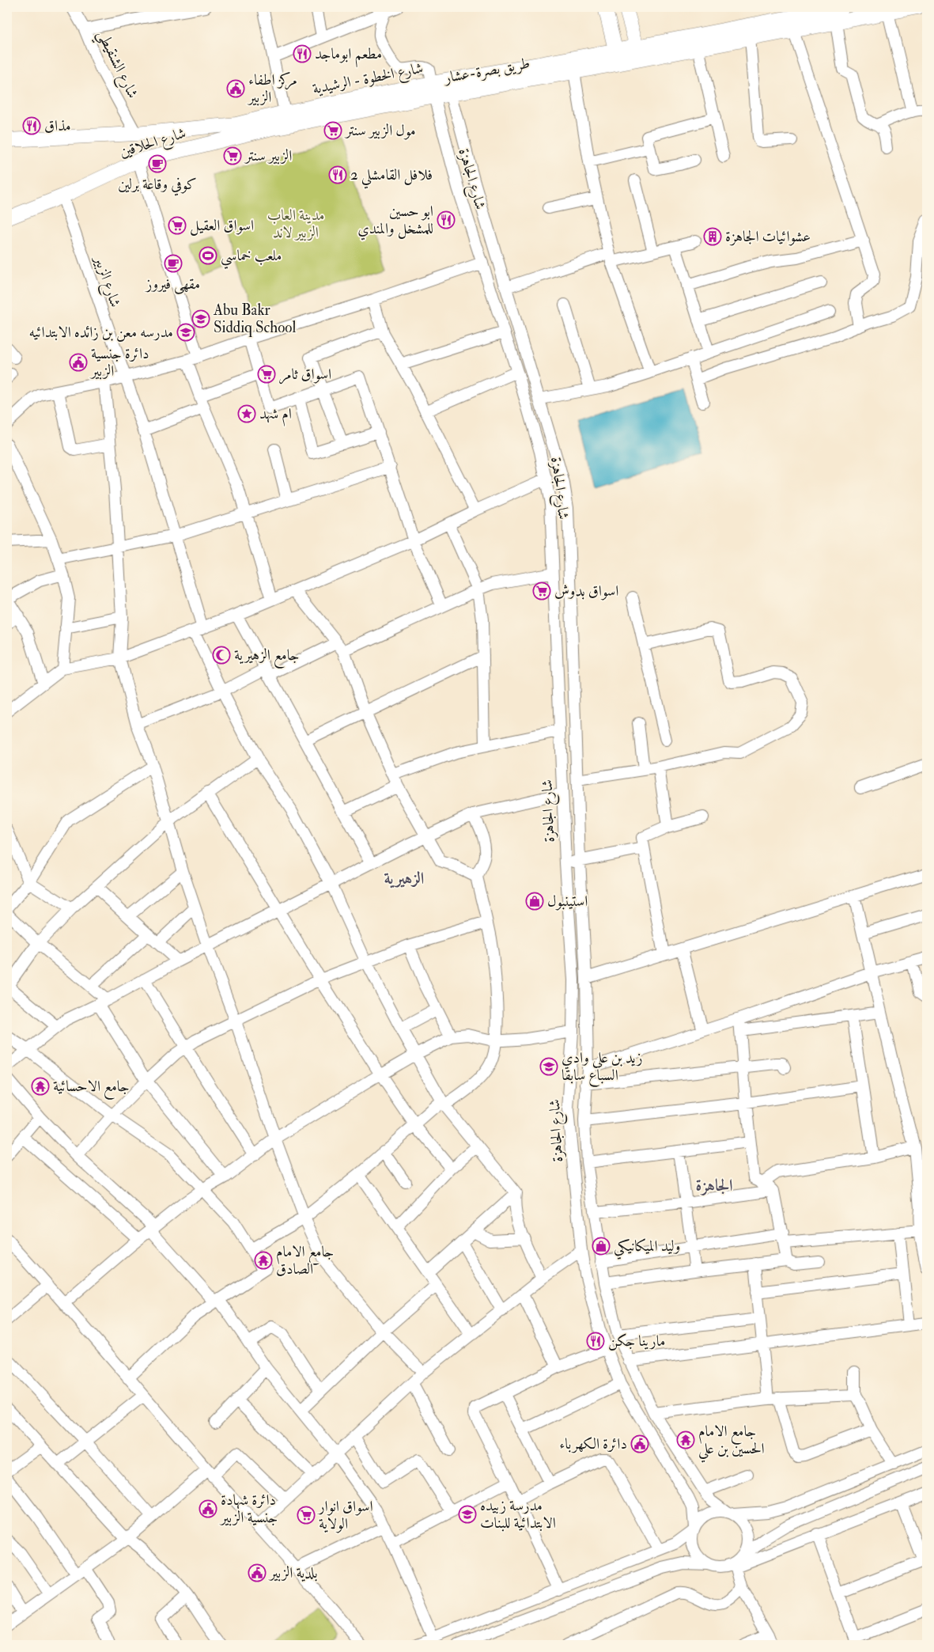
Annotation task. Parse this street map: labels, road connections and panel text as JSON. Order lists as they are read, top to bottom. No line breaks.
{"streets":{"main road":["طريق بصرة-عشار","شارع الخطوة - الرشيدية","شارع الحلاقين"],"street":["شارع الشنقيطي","شارع الجاهزة","شارع الزبير"]},"crossings":[["شارع الشنقيطي","شارع الخطوة - الرشيدية"],["طريق بصرة-عشار","شارع الخطوة - الرشيدية"],["طريق بصرة-عشار","شارع الحلاقين"],["طريق بصرة-عشار","شارع الجاهزة"],["شارع الخطوة - الرشيدية","شارع الحلاقين"],["شارع الخطوة - الرشيدية","شارع الجاهزة"],["شارع الحلاقين","شارع الزبير"]],"districts":["الزهيرية","الجاهزة"],"parks":["مدينة العاب الزبير لاند"],"places":{"restaurant":["مطعم ابوماجد","مذاق","فلافل القامشلي 2","ابو حسين للمشخل والمندي","مارينا جكن"],"public building":["مركز اطفاء الزبير","دائرة جنسية الزبير","دائرة الكهرباء","دائرة شهادة جنسية الزبير","بلدية الزبير"],"supermarket":["مول الزبير سنتر","الزبير سنتر","اسواق العقيل","اسواق ثامر","اسواق بدوش","اسواق انوار الولاية"],"cafe":["كوفي وقاعة برلين","مقهى فيروز"],"building":["عشوائيات الجاهزة"],"sports":["ملعب خماسي"],"school or university":["Abu Bakr Siddiq School","مدرسه معن بن زائده الابتدائيه","زيد بن علي وادي السباع سابقا","مدرسة زبيده الابتدائية للبنات"],"place":["ام شهد"],"mosque":["جامع الزهيرية"],"shop":["استينبول","وليد الميكانيكي"],"temple":["جامع الاحسائية","جامع الامام الصادق","جامع الامام الحسين بن علي"]}}
